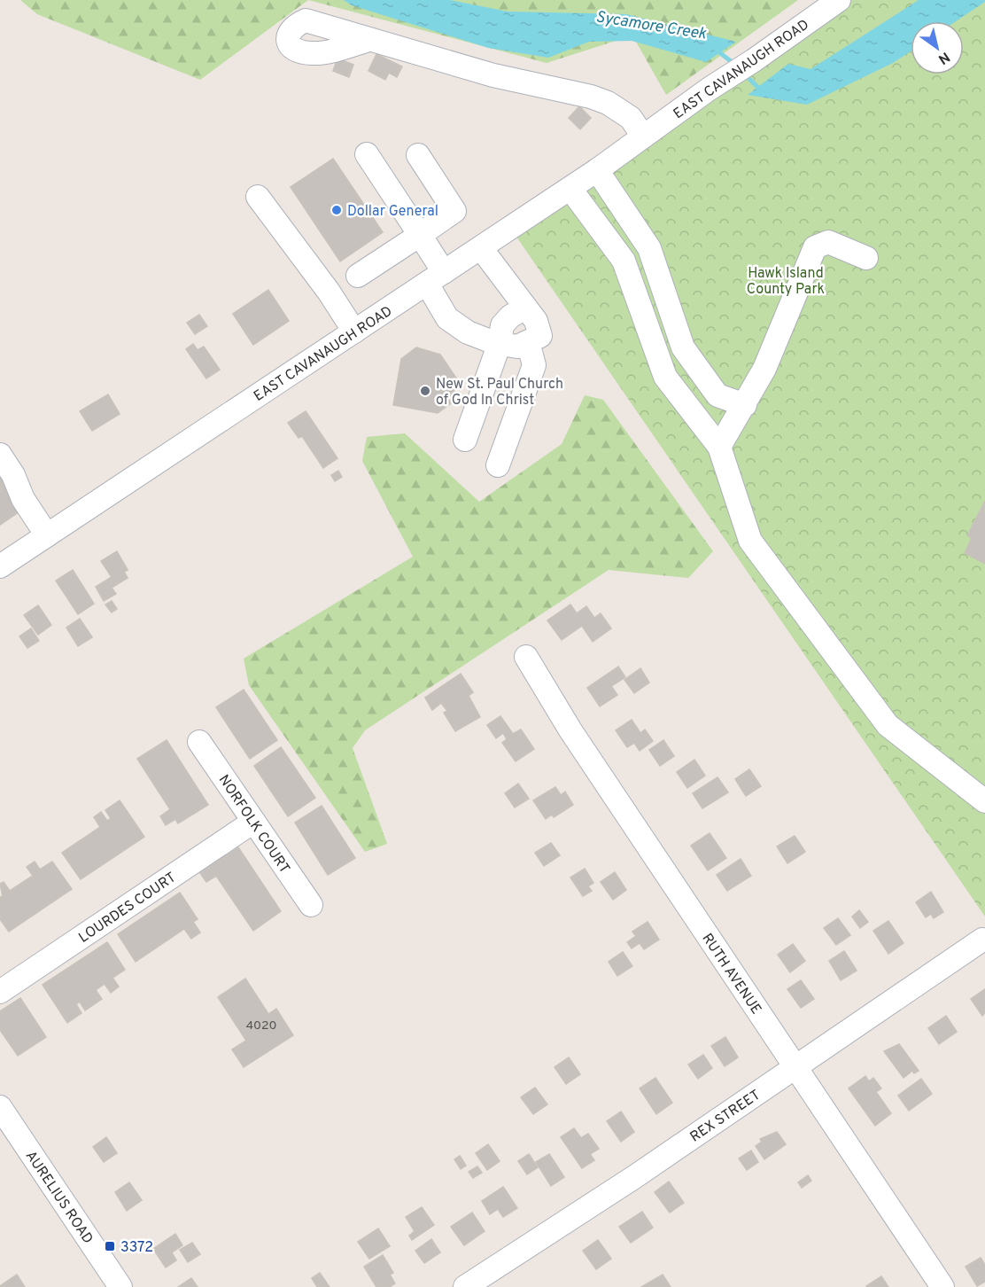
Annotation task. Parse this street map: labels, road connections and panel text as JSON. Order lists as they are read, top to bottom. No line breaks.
{"streets":{"street":["EAST CAVANAUGH ROAD","NORFOLK COURT","LOURDES COURT","RUTH AVENUE","REX STREET","AURELIUS ROAD"]},"crossings":[["NORFOLK COURT","LOURDES COURT"],["RUTH AVENUE","REX STREET"]],"water":["Sycamore Creek"],"parks":["Hawk Island County Park"],"places":{"other":["Dollar General","New St. Paul Church of God In Christ"],"transit":["3372"]},"house_numbers":["4020"],"north":"bottom right"}
